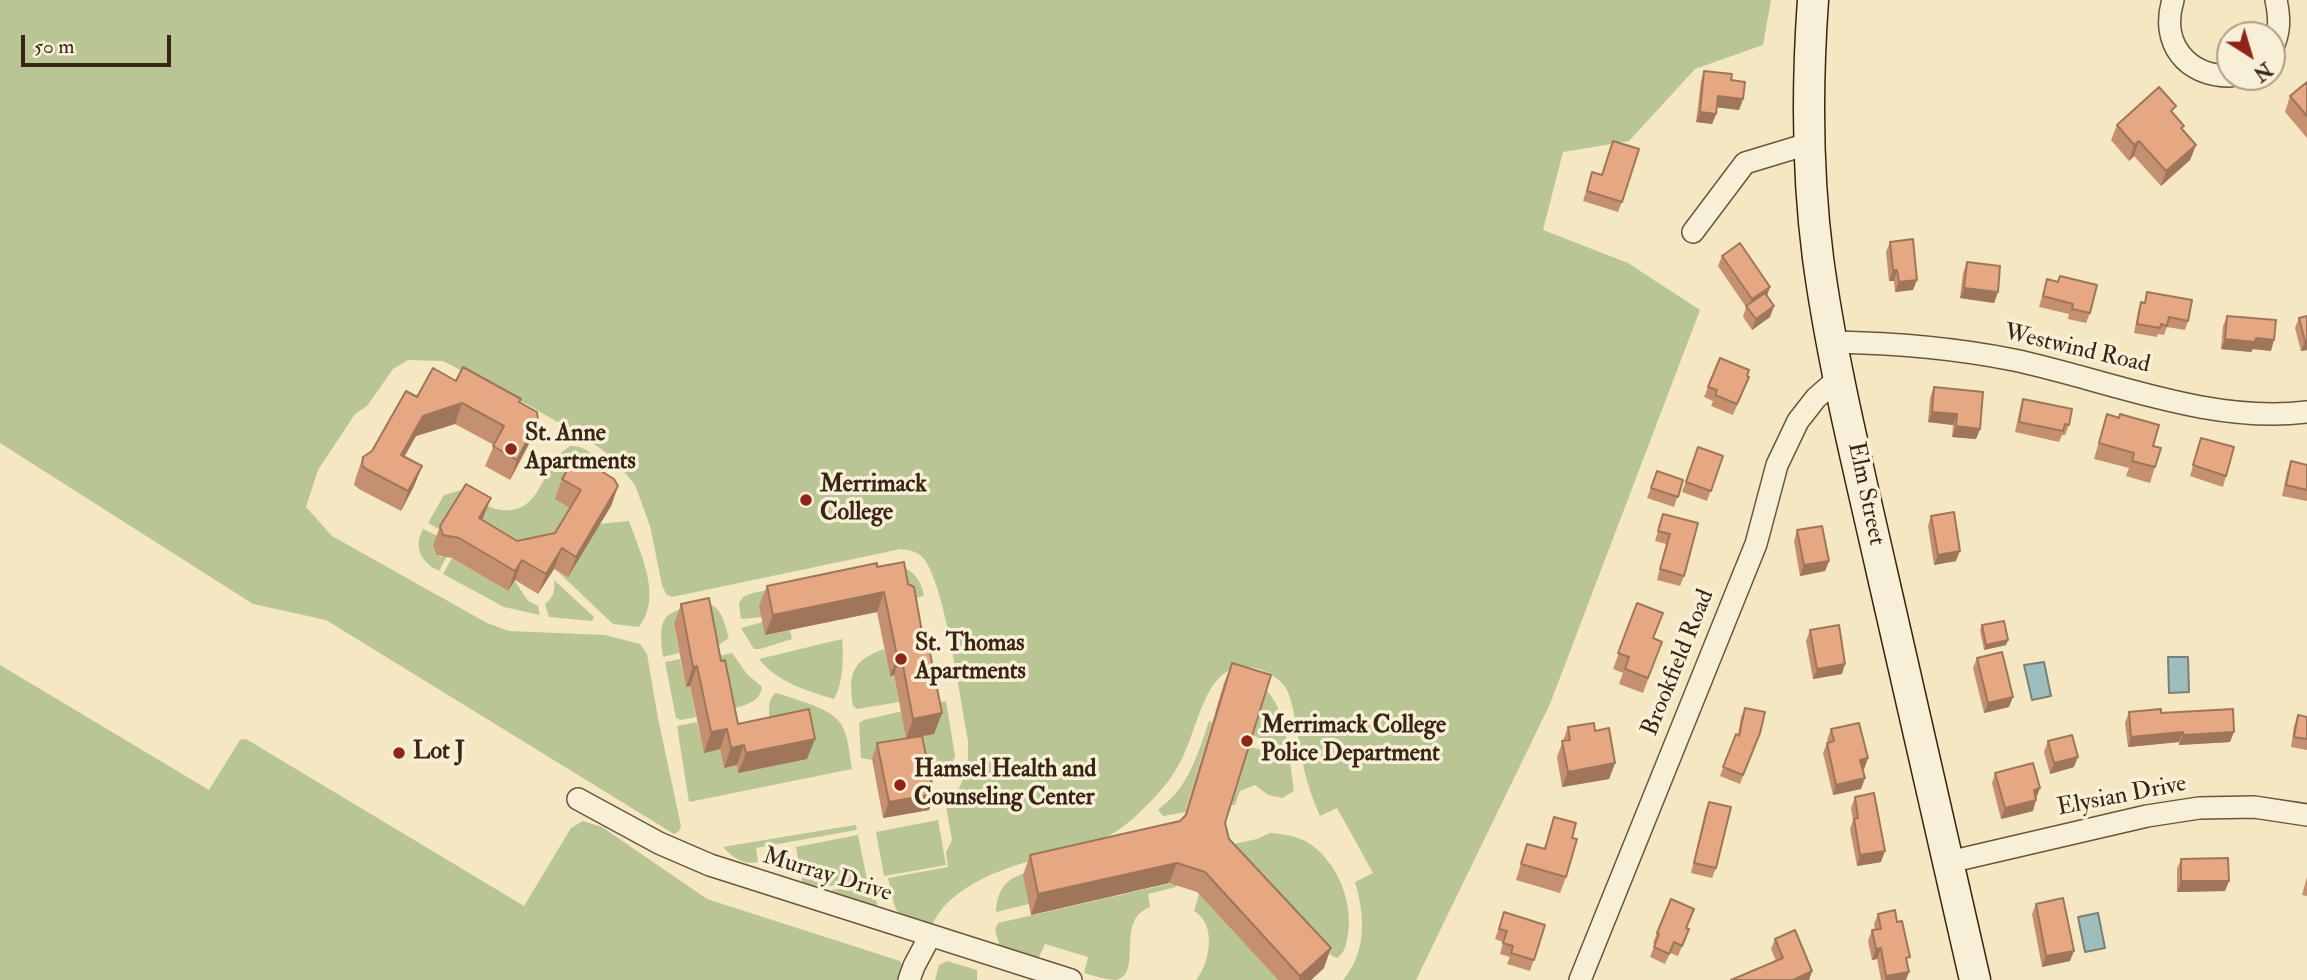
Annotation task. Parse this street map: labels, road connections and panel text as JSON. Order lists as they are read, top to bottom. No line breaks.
{"streets":{"main road":["Elm Street"],"street":["Westwind Road","Brookfield Road","Elysian Drive","Murray Drive"]},"crossings":[["Westwind Road","Elm Street"],["Elm Street","Brookfield Road"],["Elm Street","Elysian Drive"]],"places":["St. Anne Apartments","Merrimack College","St. Thomas Apartments","Merrimack College Police Department","Lot J","Hamsel Health and Counseling Center"],"scale_bar":"50 m","north":"bottom right"}
